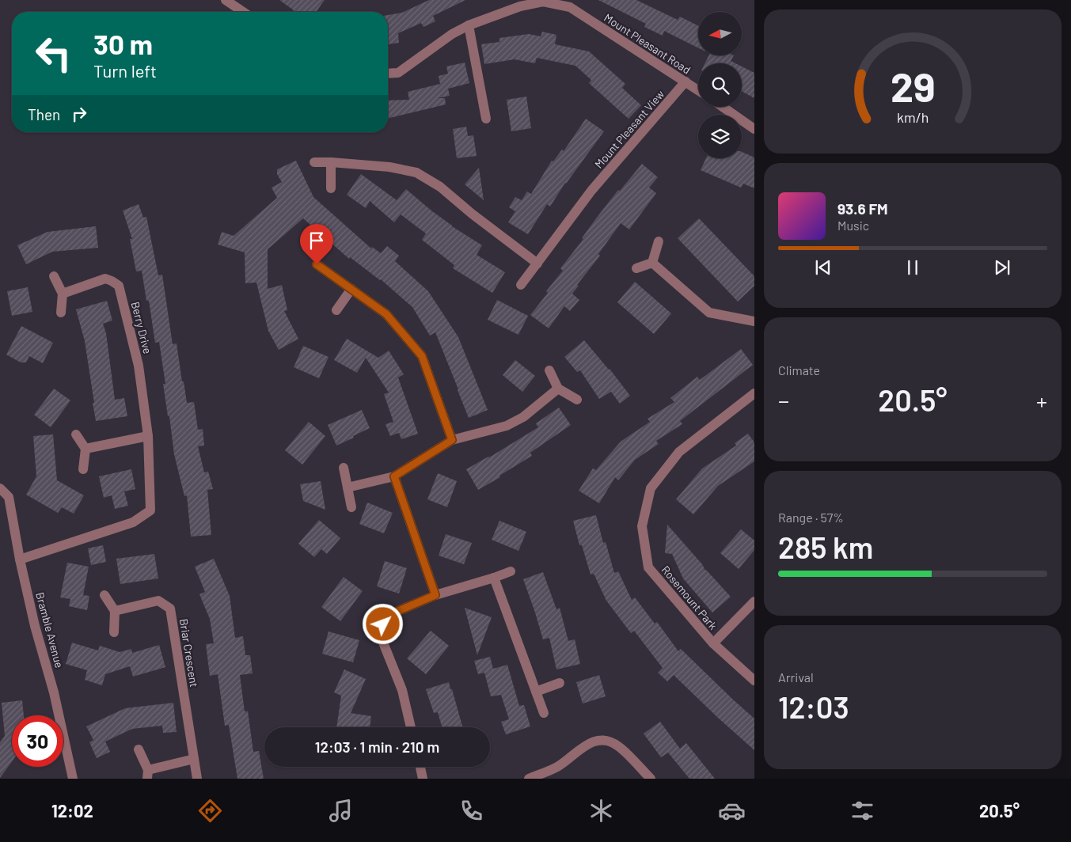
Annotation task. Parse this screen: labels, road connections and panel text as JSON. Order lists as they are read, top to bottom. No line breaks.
{"streets":{"street":["Mount Pleasant Road","Mount Pleasant View","Berry Drive","Rosemount Park","Bramble Avenue","Briar Crescent"]},"crossings":[["Mount Pleasant Road","Mount Pleasant View"],["Berry Drive","Bramble Avenue"]],"north":"left","page":{"turn":["30 m","Turn left"],"then":"Then","song":["93.6 FM","Music"],"tile":["Climate",["Range · 57%","285 km"],["Arrival","12:03"]],"heat":["−","20.5°","+"],"limit":"30","trip":"12:03 · 1 min · 210 m","tabs":["12:02","20.5°"],"gauge":["29","km/h"]}}
